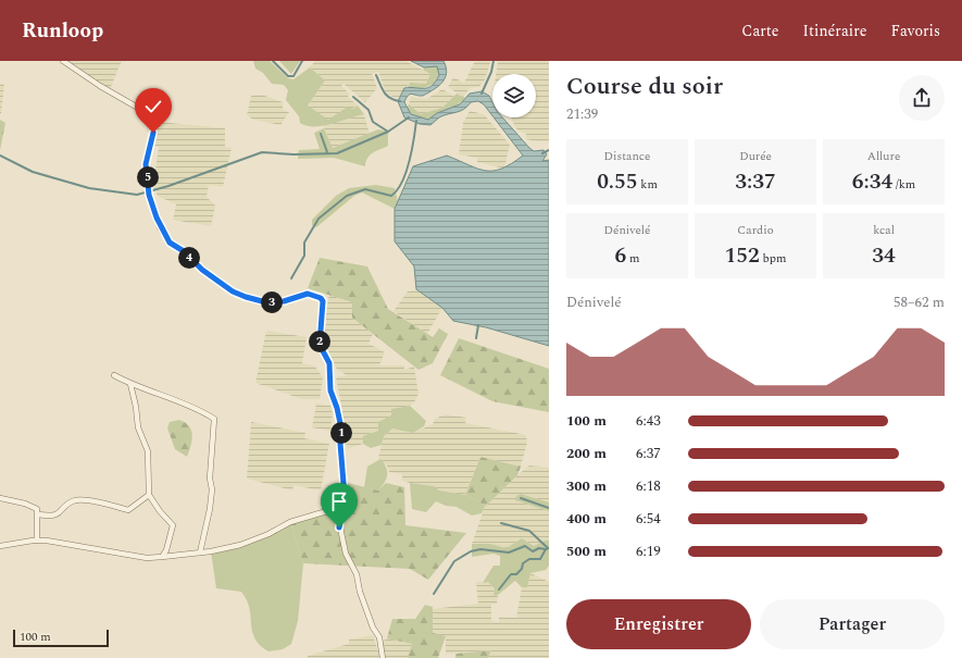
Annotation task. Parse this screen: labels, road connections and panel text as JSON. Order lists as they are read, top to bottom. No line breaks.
{"scale_bar":"100 m","page":{"header":"Runloop","nav":["Carte","Itinéraire","Favoris"],"heading":["Course du soir","21:39"],"stats":[["Distance","0.55 km"],["Durée","3:37"],["Allure","6:34 /km"],["Dénivelé","6 m"],["Cardio","152 bpm"],["kcal","34"]],"pins":["5","4","3","2","1"],"chart":["Dénivelé","58–62 m"],"list":[{"name":"100 m","note":"6:43"},{"name":"200 m","note":"6:37"},{"name":"300 m","note":"6:18"},{"name":"400 m","note":"6:54"},{"name":"500 m","note":"6:19"}],"buttons":["Enregistrer","Partager"],"scale":"100 m"}}
